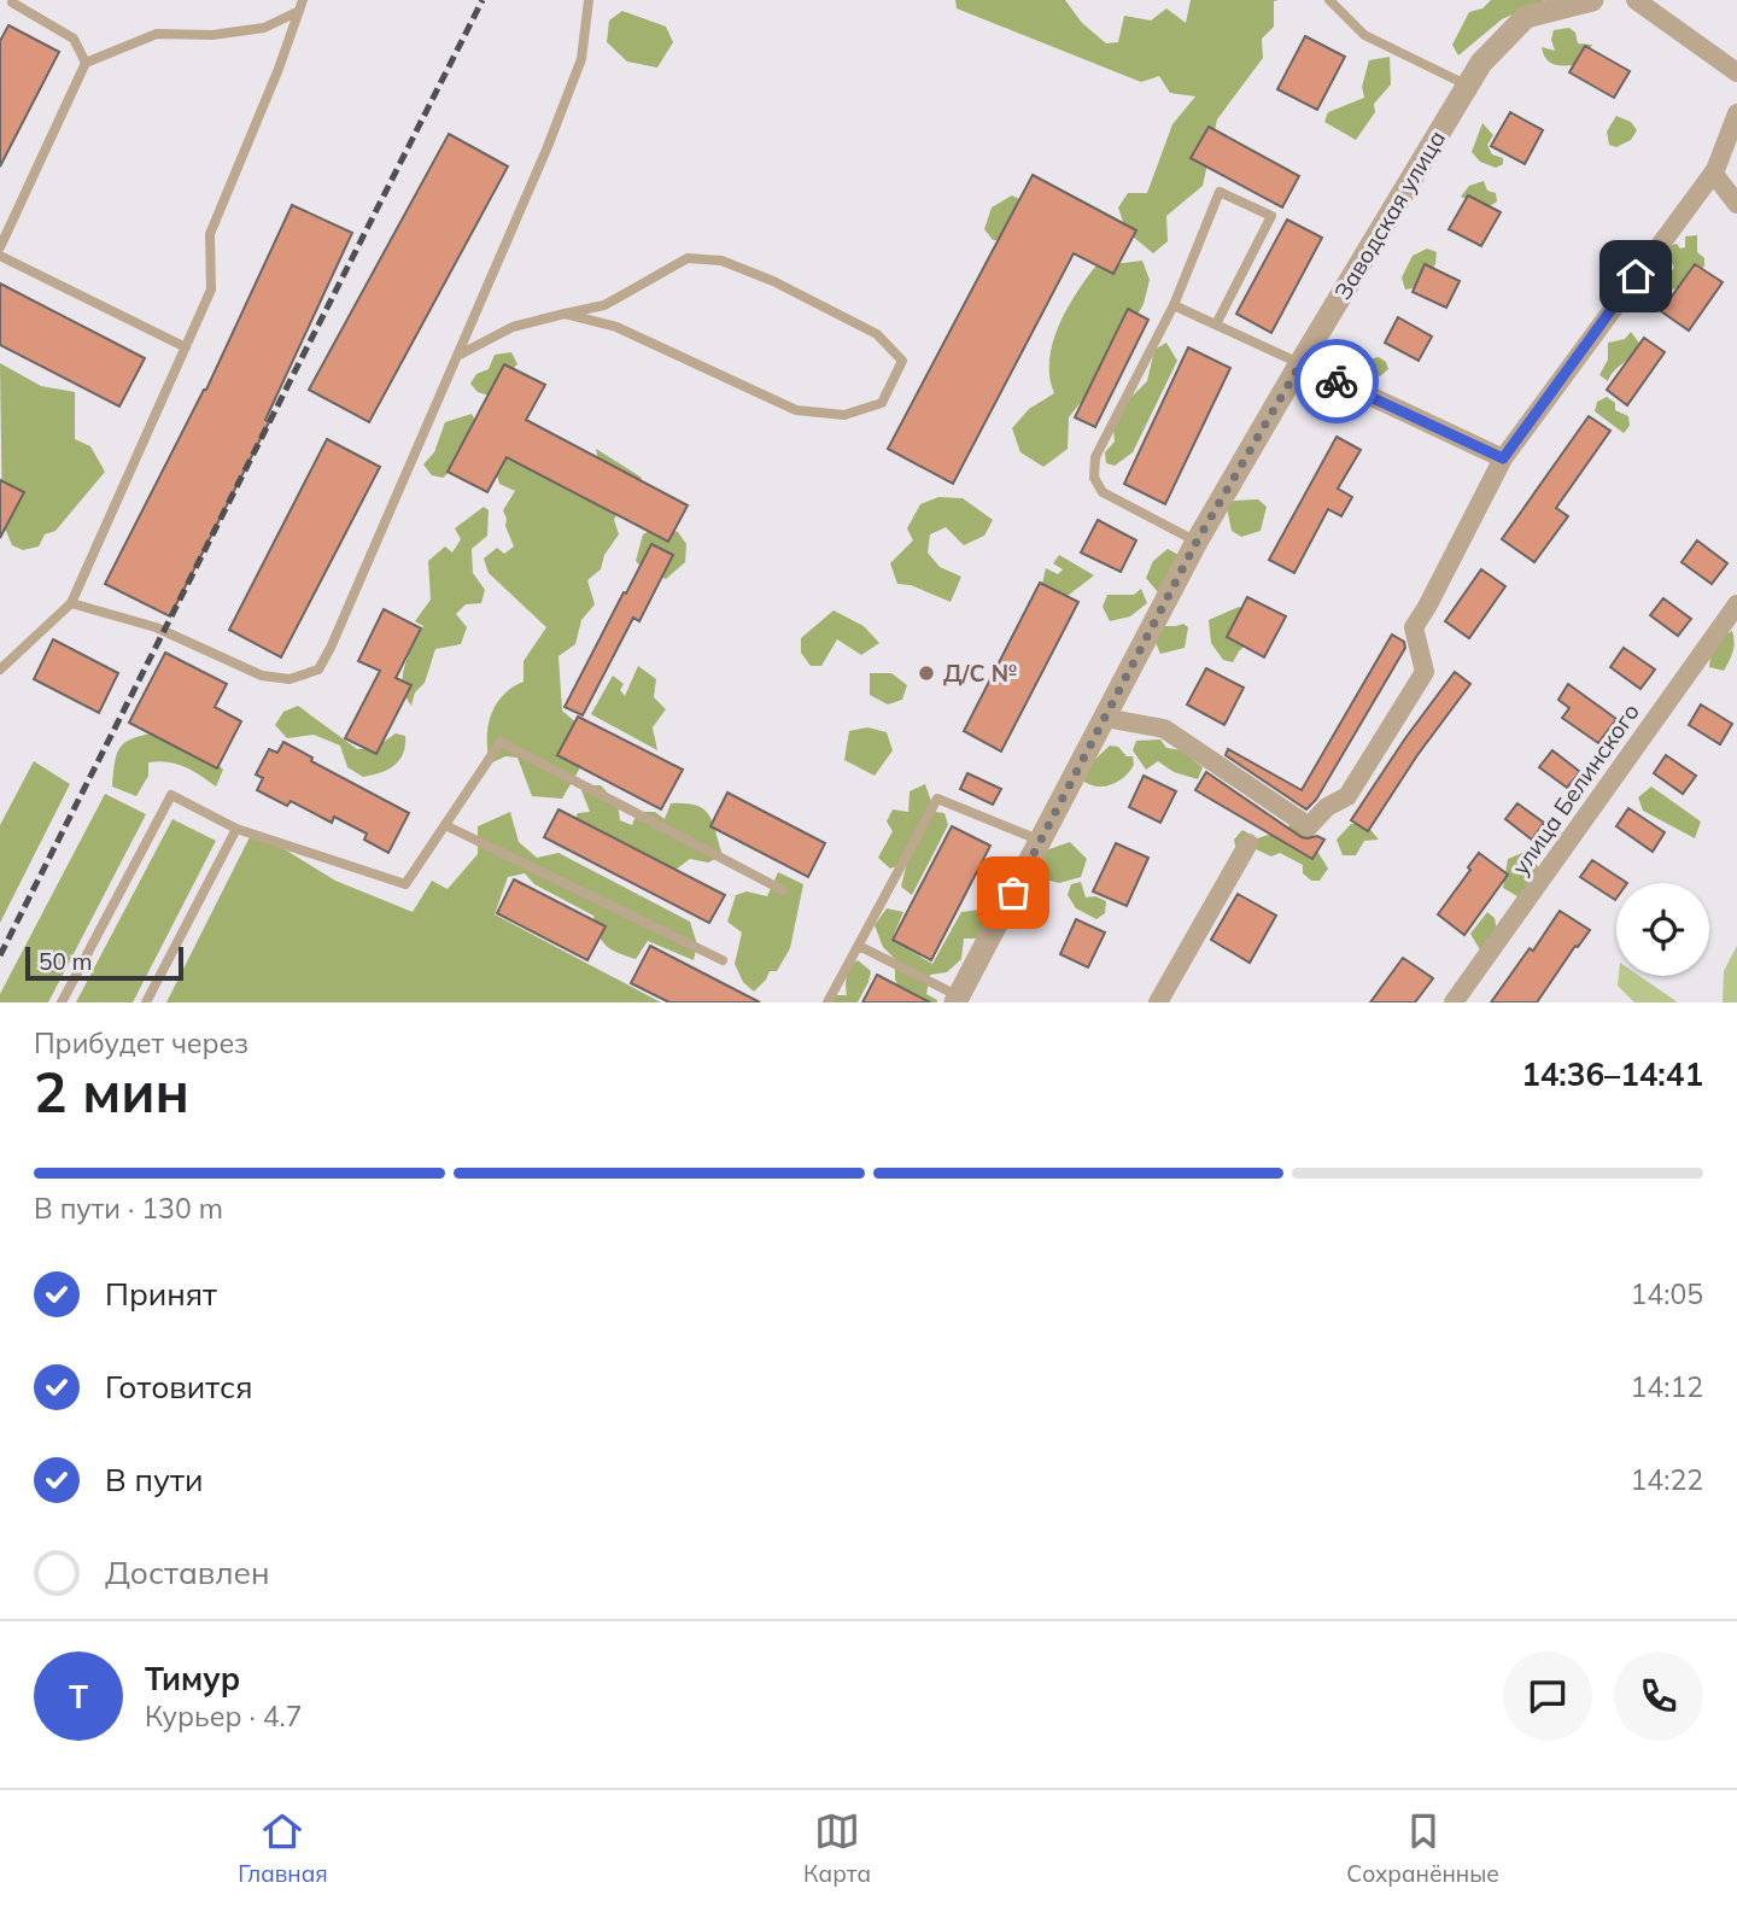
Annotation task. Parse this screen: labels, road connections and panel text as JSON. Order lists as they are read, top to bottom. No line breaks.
{"streets":{"street":["Заводская улица","улица Белинского"]},"places":["Д/С №"],"scale_bar":"50 m","page":{"scale":"50 m","heading":["2 мин","Прибудет через","14:36–14:41"],"panel":["Тимур","Курьер · 4.7"],"bar":"В пути · 130 m","list":[["Принят","14:05"],["Готовится","14:12"],["В пути","14:22"],"Доставлен"],"round":"Т","tabs":["Главная","Карта","Сохранённые"]}}
